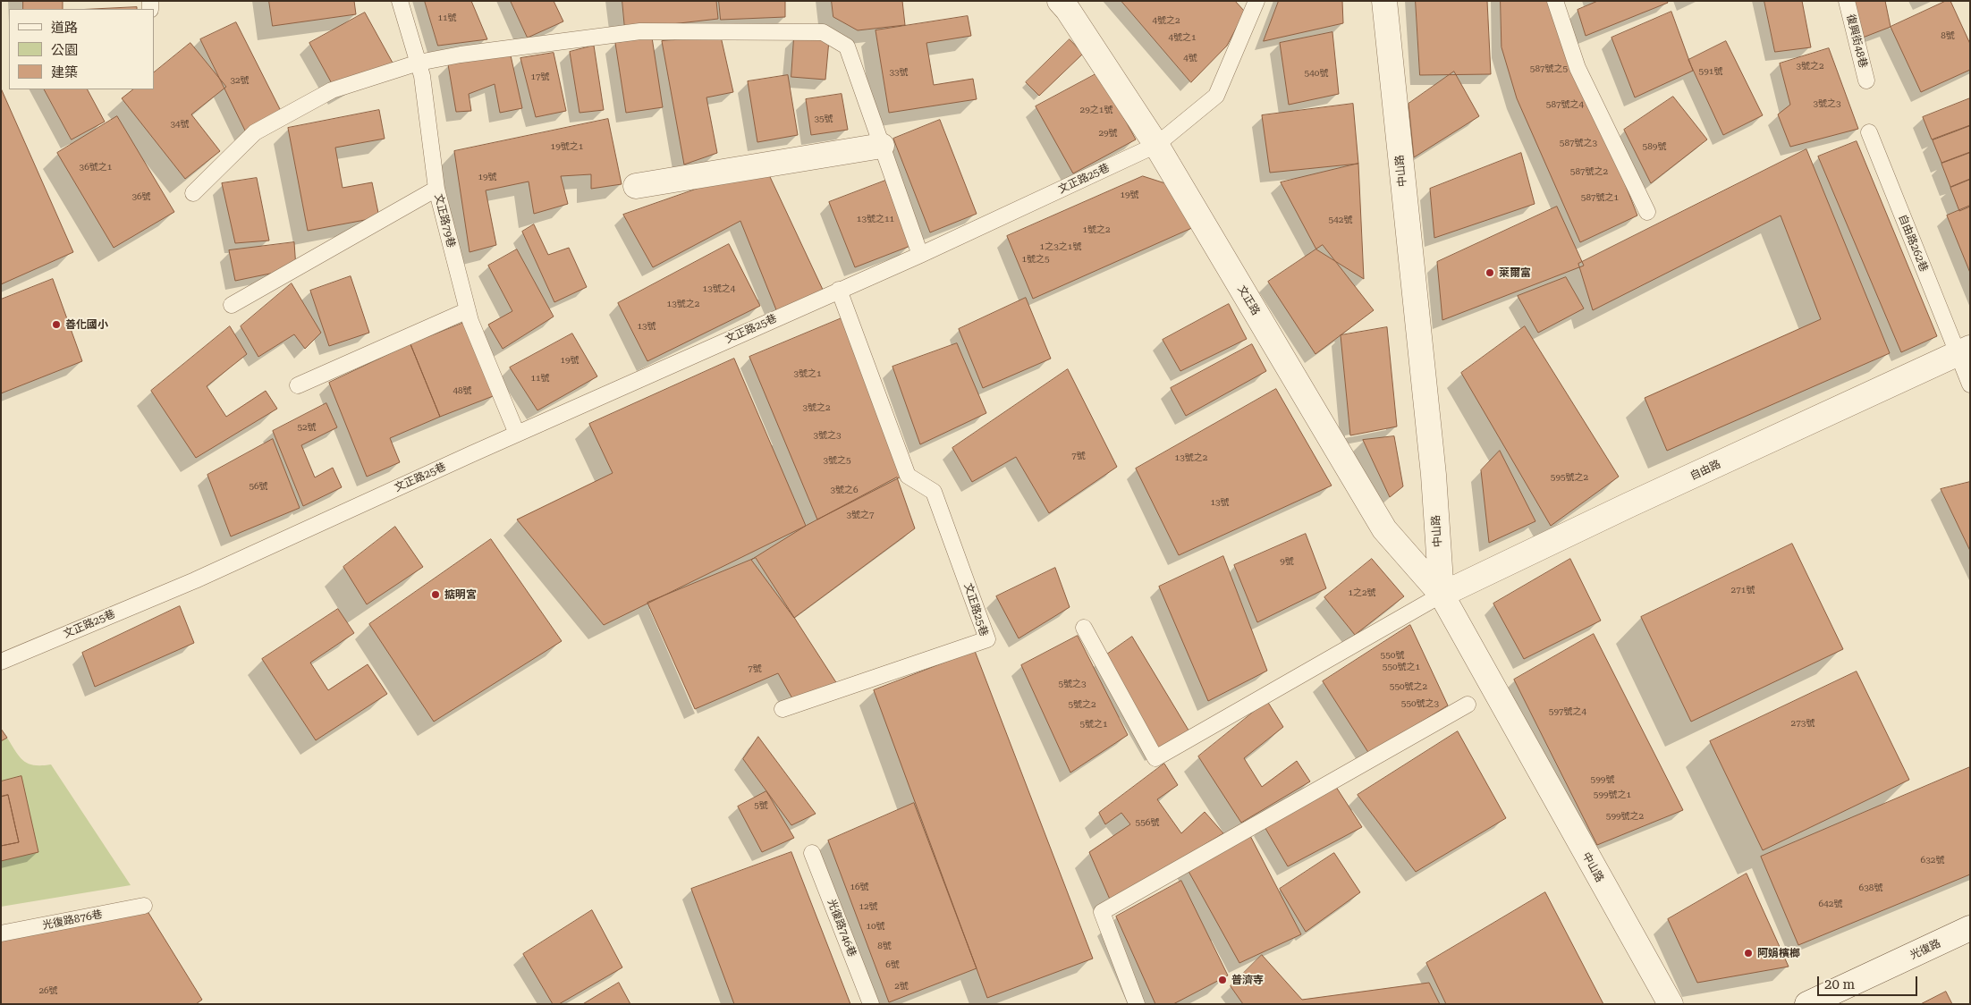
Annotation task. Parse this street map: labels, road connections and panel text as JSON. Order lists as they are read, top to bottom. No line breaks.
{"streets":{"street":["中山路","文正路","自由路","光復路"],"lane":["復興街48巷","文正路25巷","文正路79巷","自由路262巷","光復路876巷","光復路746巷"]},"crossings":[["中山路","文正路"],["中山路","自由路"],["文正路25巷","文正路79巷"],["文正路25巷","文正路"],["自由路262巷","自由路"],["文正路","自由路"]],"places":["萊爾富","善化國小","掂明宮","阿娟檳榔","普濟寺"],"house_numbers":["11號","4號之2","8號","4號之1","4號","3號之2","587號之5","591號","33號","540號","17號","32號","3號之3","587號之4","29之1號","35號","34號","29號","587號之3","19號之1","589號","36號之1","587號之2","19號","19號","36號","587號之1","13號之11","542號","1號之2","1之3之1號","1號之5","13號之4","13號之2","13號","19號","3號之1","11號","48號","3號之2","52號","3號之3","7號","13號之2","3號之5","595號之2","56號","3號之6","13號","3號之7","9號","271號","1之2號","550號","550號之1","7號","5號之3","550號之2","550號之3","5號之2","597號之4","273號","5號之1","599號","599號之1","5號","599號之2","556號","632號","16號","638號","642號","12號","10號","8號","6號","2號","26號"],"legend":["道路","公園","建築"],"scale_bar":"20 m"}
